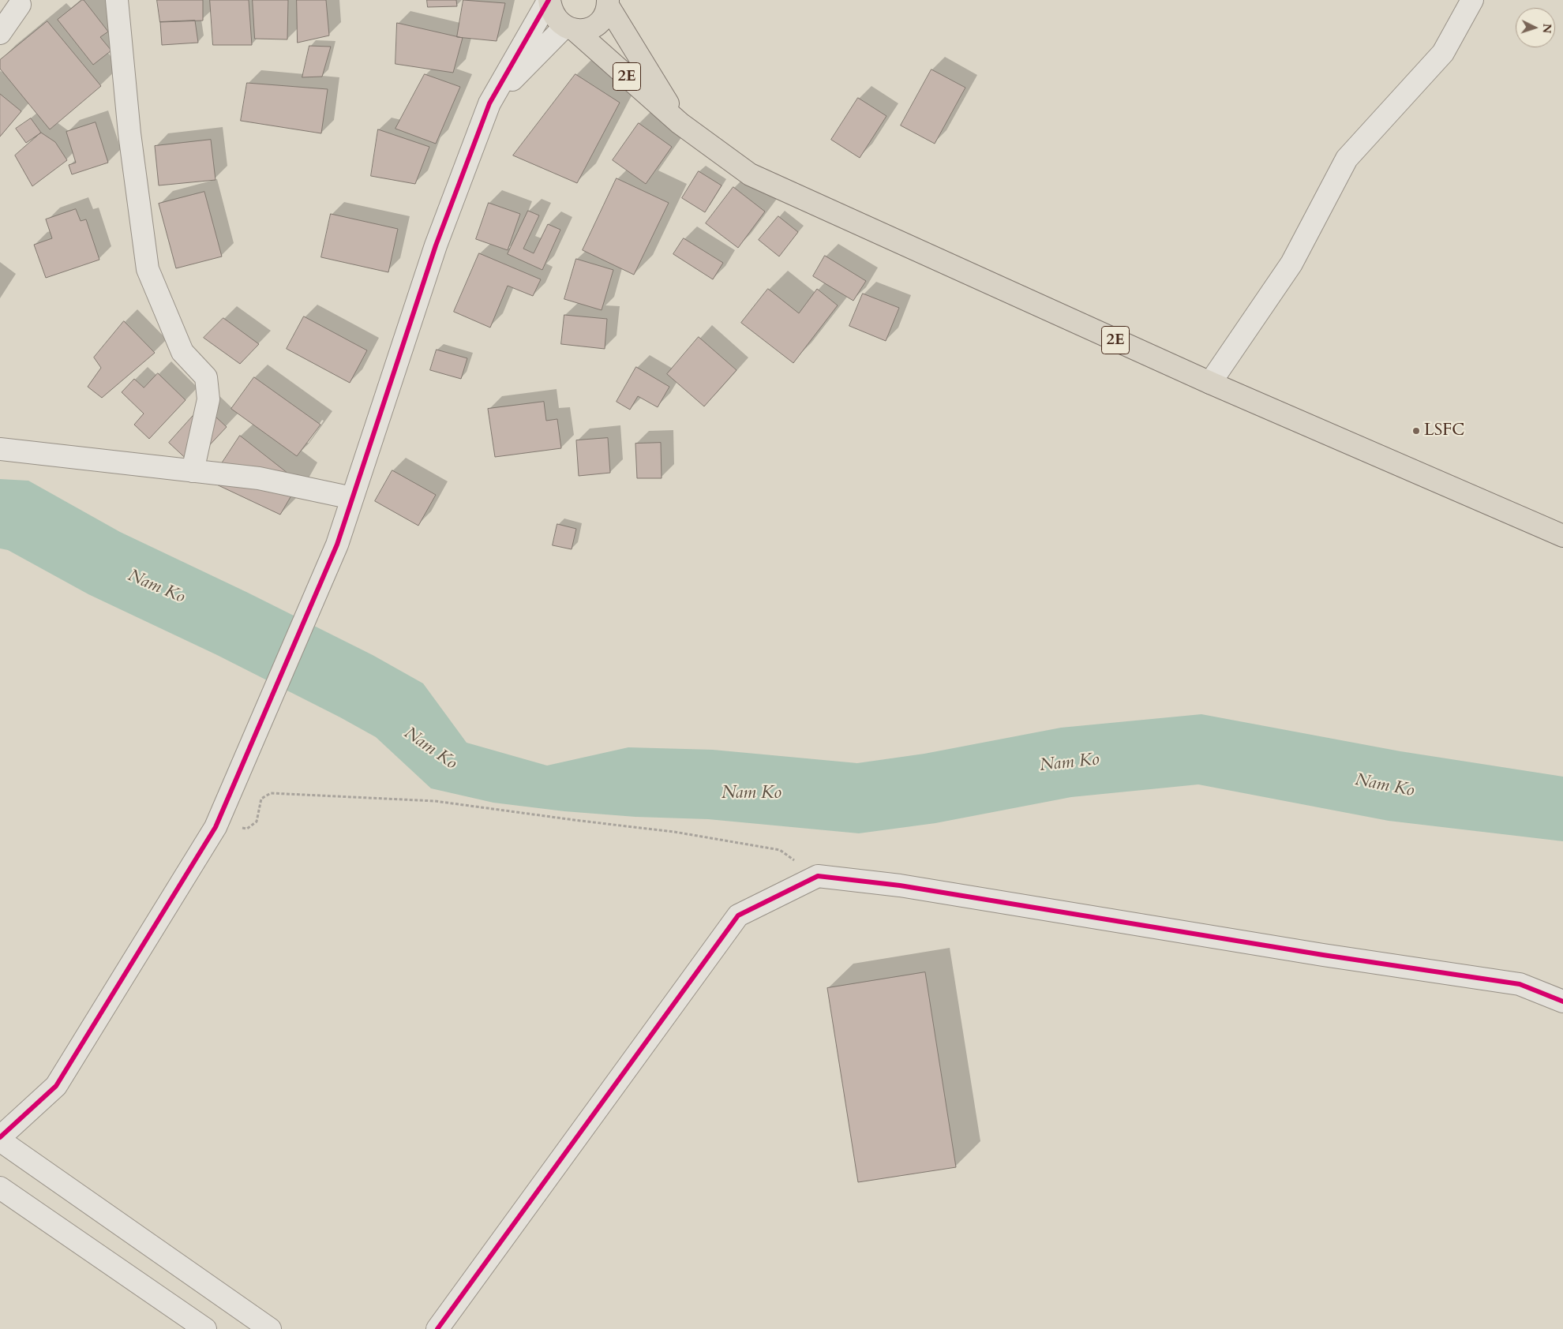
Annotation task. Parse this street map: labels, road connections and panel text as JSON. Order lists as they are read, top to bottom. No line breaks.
{"streets":{"highway":["2E"]},"water":["Nam Ko"],"places":["LSFC"],"north":"right"}
